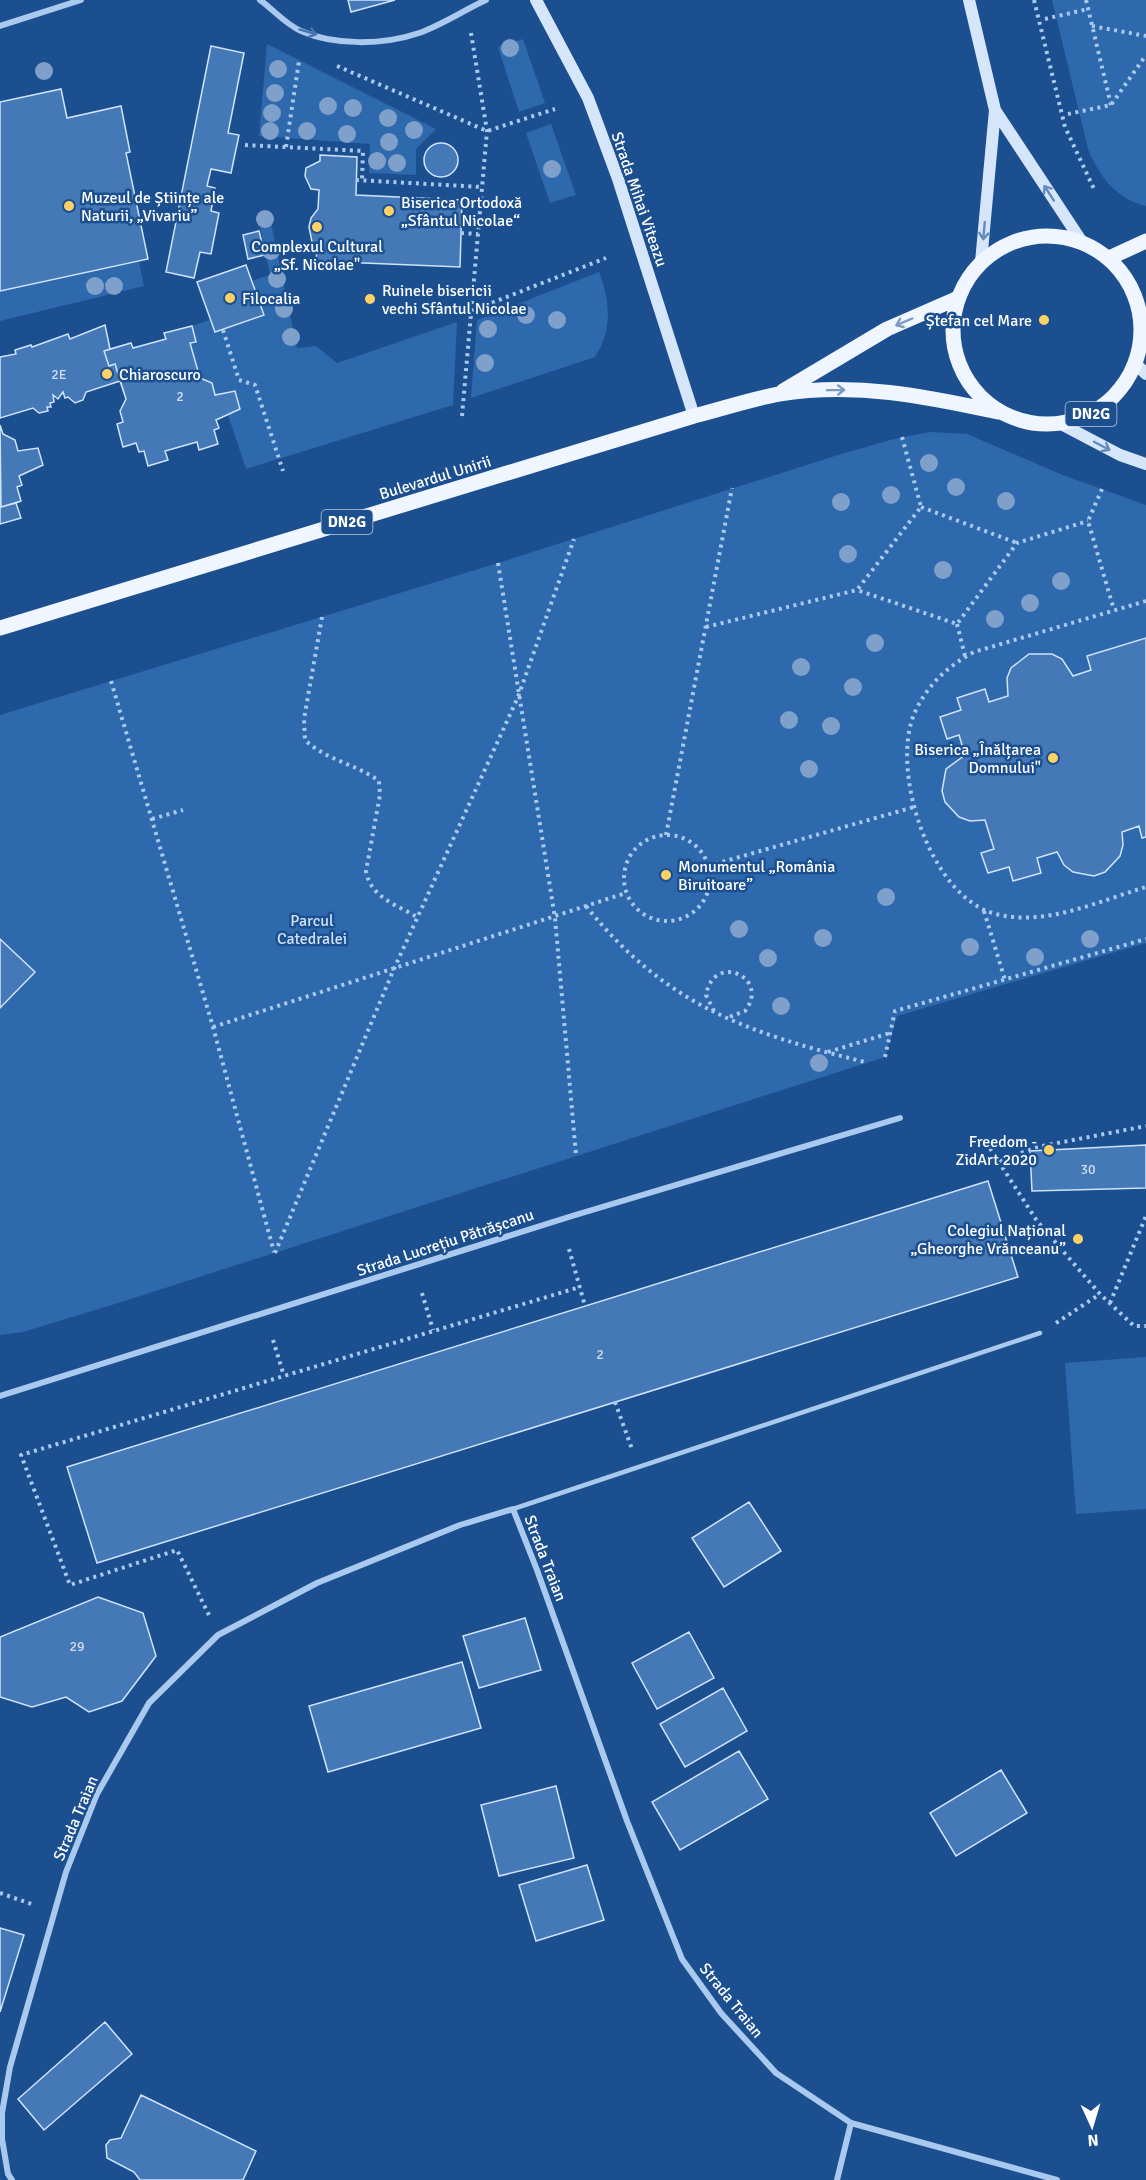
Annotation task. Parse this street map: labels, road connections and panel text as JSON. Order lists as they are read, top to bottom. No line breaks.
{"streets":{"main road":["DN2G","Bulevardul Unirii"],"street":["Strada Mihai Viteazu","Strada Lucrețiu Pătrășcanu","Strada Traian"]},"crossings":[["Strada Mihai Viteazu","Bulevardul Unirii"],["DN2G","Bulevardul Unirii"]],"parks":["Parcul Catedralei"],"places":["Muzeul de Științe ale Naturii, „Vivariu”","Biserica Ortodoxă „Sfântul Nicolae“","Complexul Cultural „Sf. Nicolae\"","Filocalia","Ruinele bisericii vechi Sfântul Nicolae","Ștefan cel Mare","Chiaroscuro","Biserica „Înălțarea Domnului\"","Monumentul „România Biruitoare”","Freedom - ZidArt 2020","Colegiul Național „Gheorghe Vrănceanu”"],"house_numbers":["2E","2","30","2","29"],"north":"bottom"}
